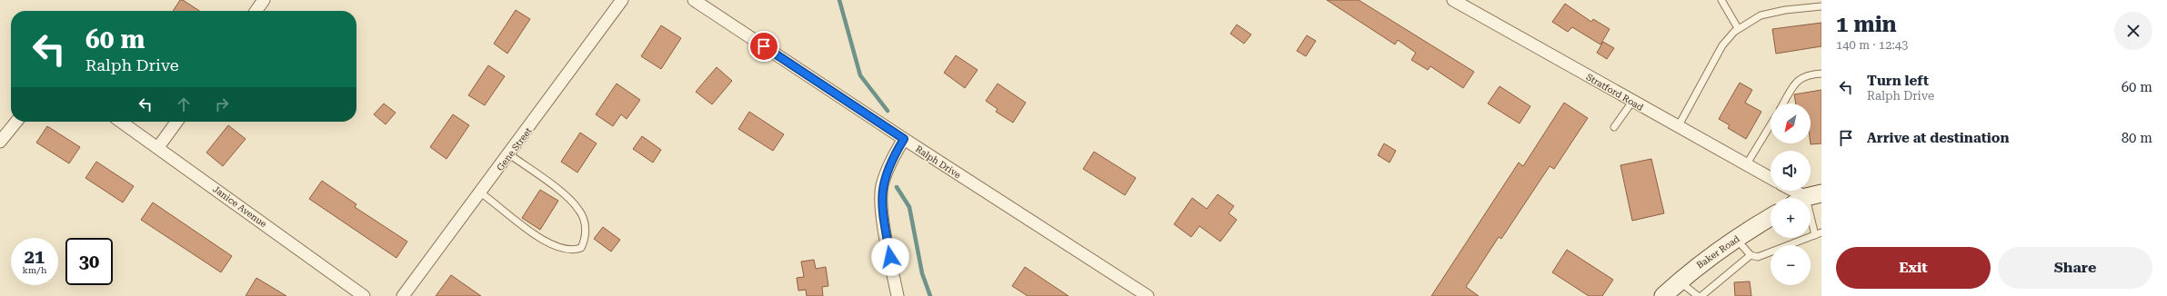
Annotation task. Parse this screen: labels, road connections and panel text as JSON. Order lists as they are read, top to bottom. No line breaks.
{"streets":{"street":["Stratford Road","Gene Street","Ralph Drive","Janice Avenue","Baker Road"]},"north":"bottom left","page":{"heading":["1 min","140 m · 12:43"],"turn":["60 m","Ralph Drive"],"list":[{"name":"Turn left","note":"Ralph Drive","value":"60 m"},{"name":"Arrive at destination","value":"80 m"}],"map_buttons":["+","−"],"speed":"21 km/h","limit":"30","buttons":["Exit","Share"]}}
